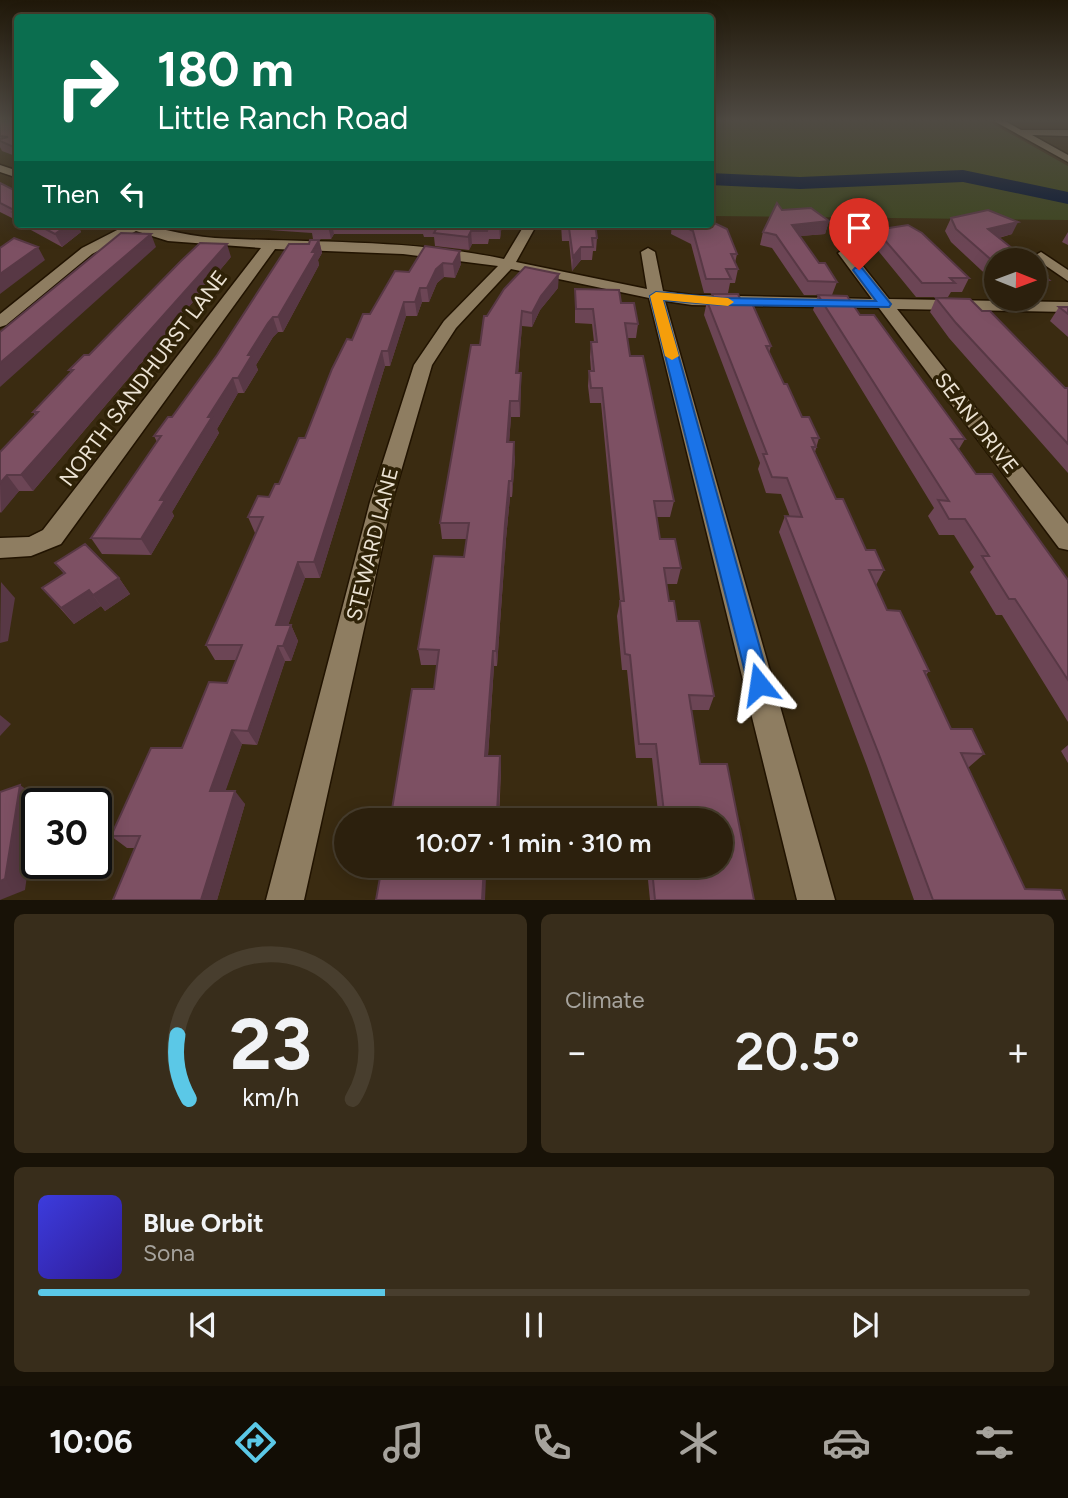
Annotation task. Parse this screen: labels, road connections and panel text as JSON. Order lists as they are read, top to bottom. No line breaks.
{"streets":{"street":["NORTH SANDHURST LANE","SEAN DRIVE","STEWARD LANE"]},"north":"right","page":{"turn":["180 m","Little Ranch Road"],"then":"Then","limit":"30","trip":"10:07 · 1 min · 310 m","tile":"Climate","heat":["−","20.5°","+"],"song":["Blue Orbit","Sona"],"tabs":"10:06","gauge":["23","km/h"]}}
